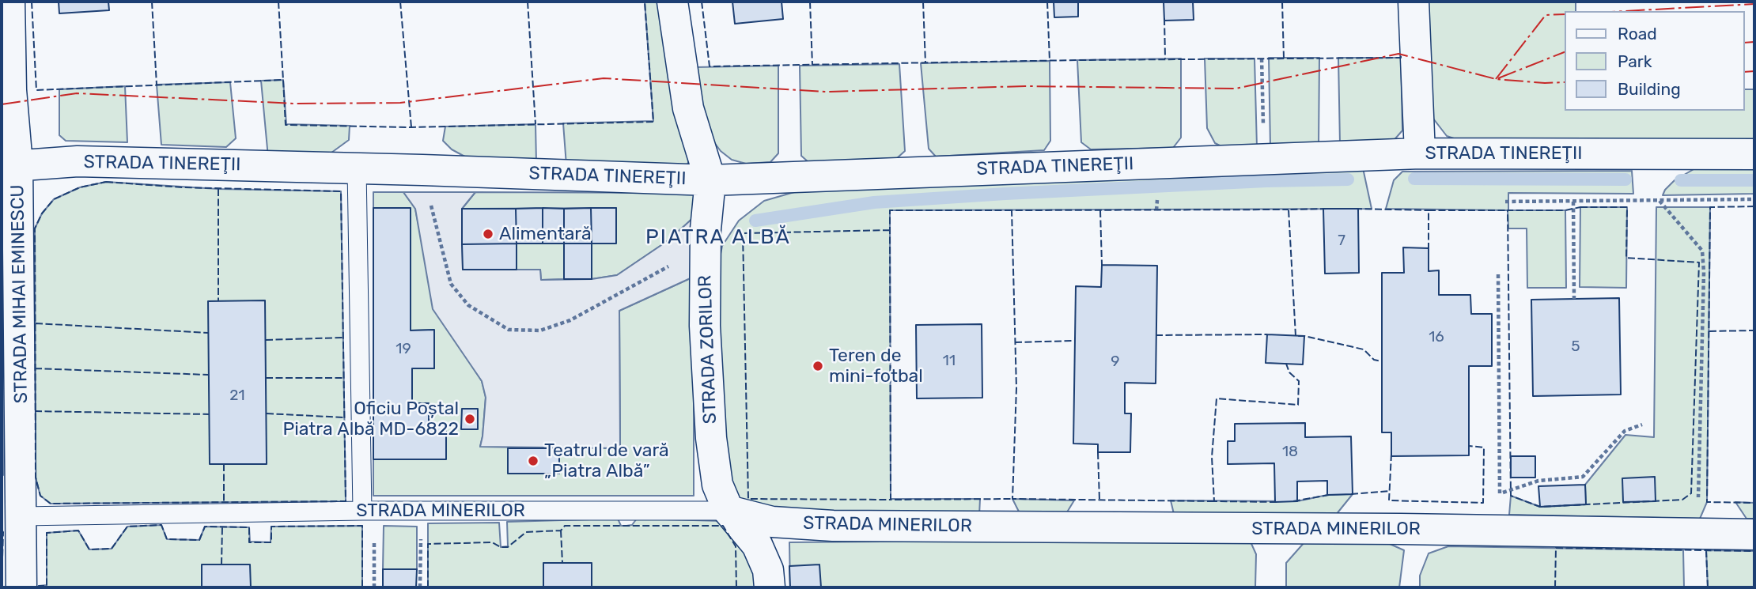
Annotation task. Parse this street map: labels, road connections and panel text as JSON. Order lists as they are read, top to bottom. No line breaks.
{"streets":{"street":["STRADA TINEREŢII","STRADA MIHAI EMINESCU","STRADA ZORILOR","STRADA MINERILOR"]},"crossings":[["STRADA TINEREŢII","STRADA MIHAI EMINESCU"],["STRADA TINEREŢII","STRADA ZORILOR"],["STRADA MIHAI EMINESCU","STRADA MINERILOR"],["STRADA ZORILOR","STRADA MINERILOR"]],"districts":["PIATRA ALBĂ"],"places":["Alimentară","Teren de mini-fotbal","Oficiu Poștal Piatra Albă MD-6822","Teatrul de vară „Piatra Albă”"],"house_numbers":["7","16","5","19","11","9","21","18"],"legend":["Road","Park","Building"]}
